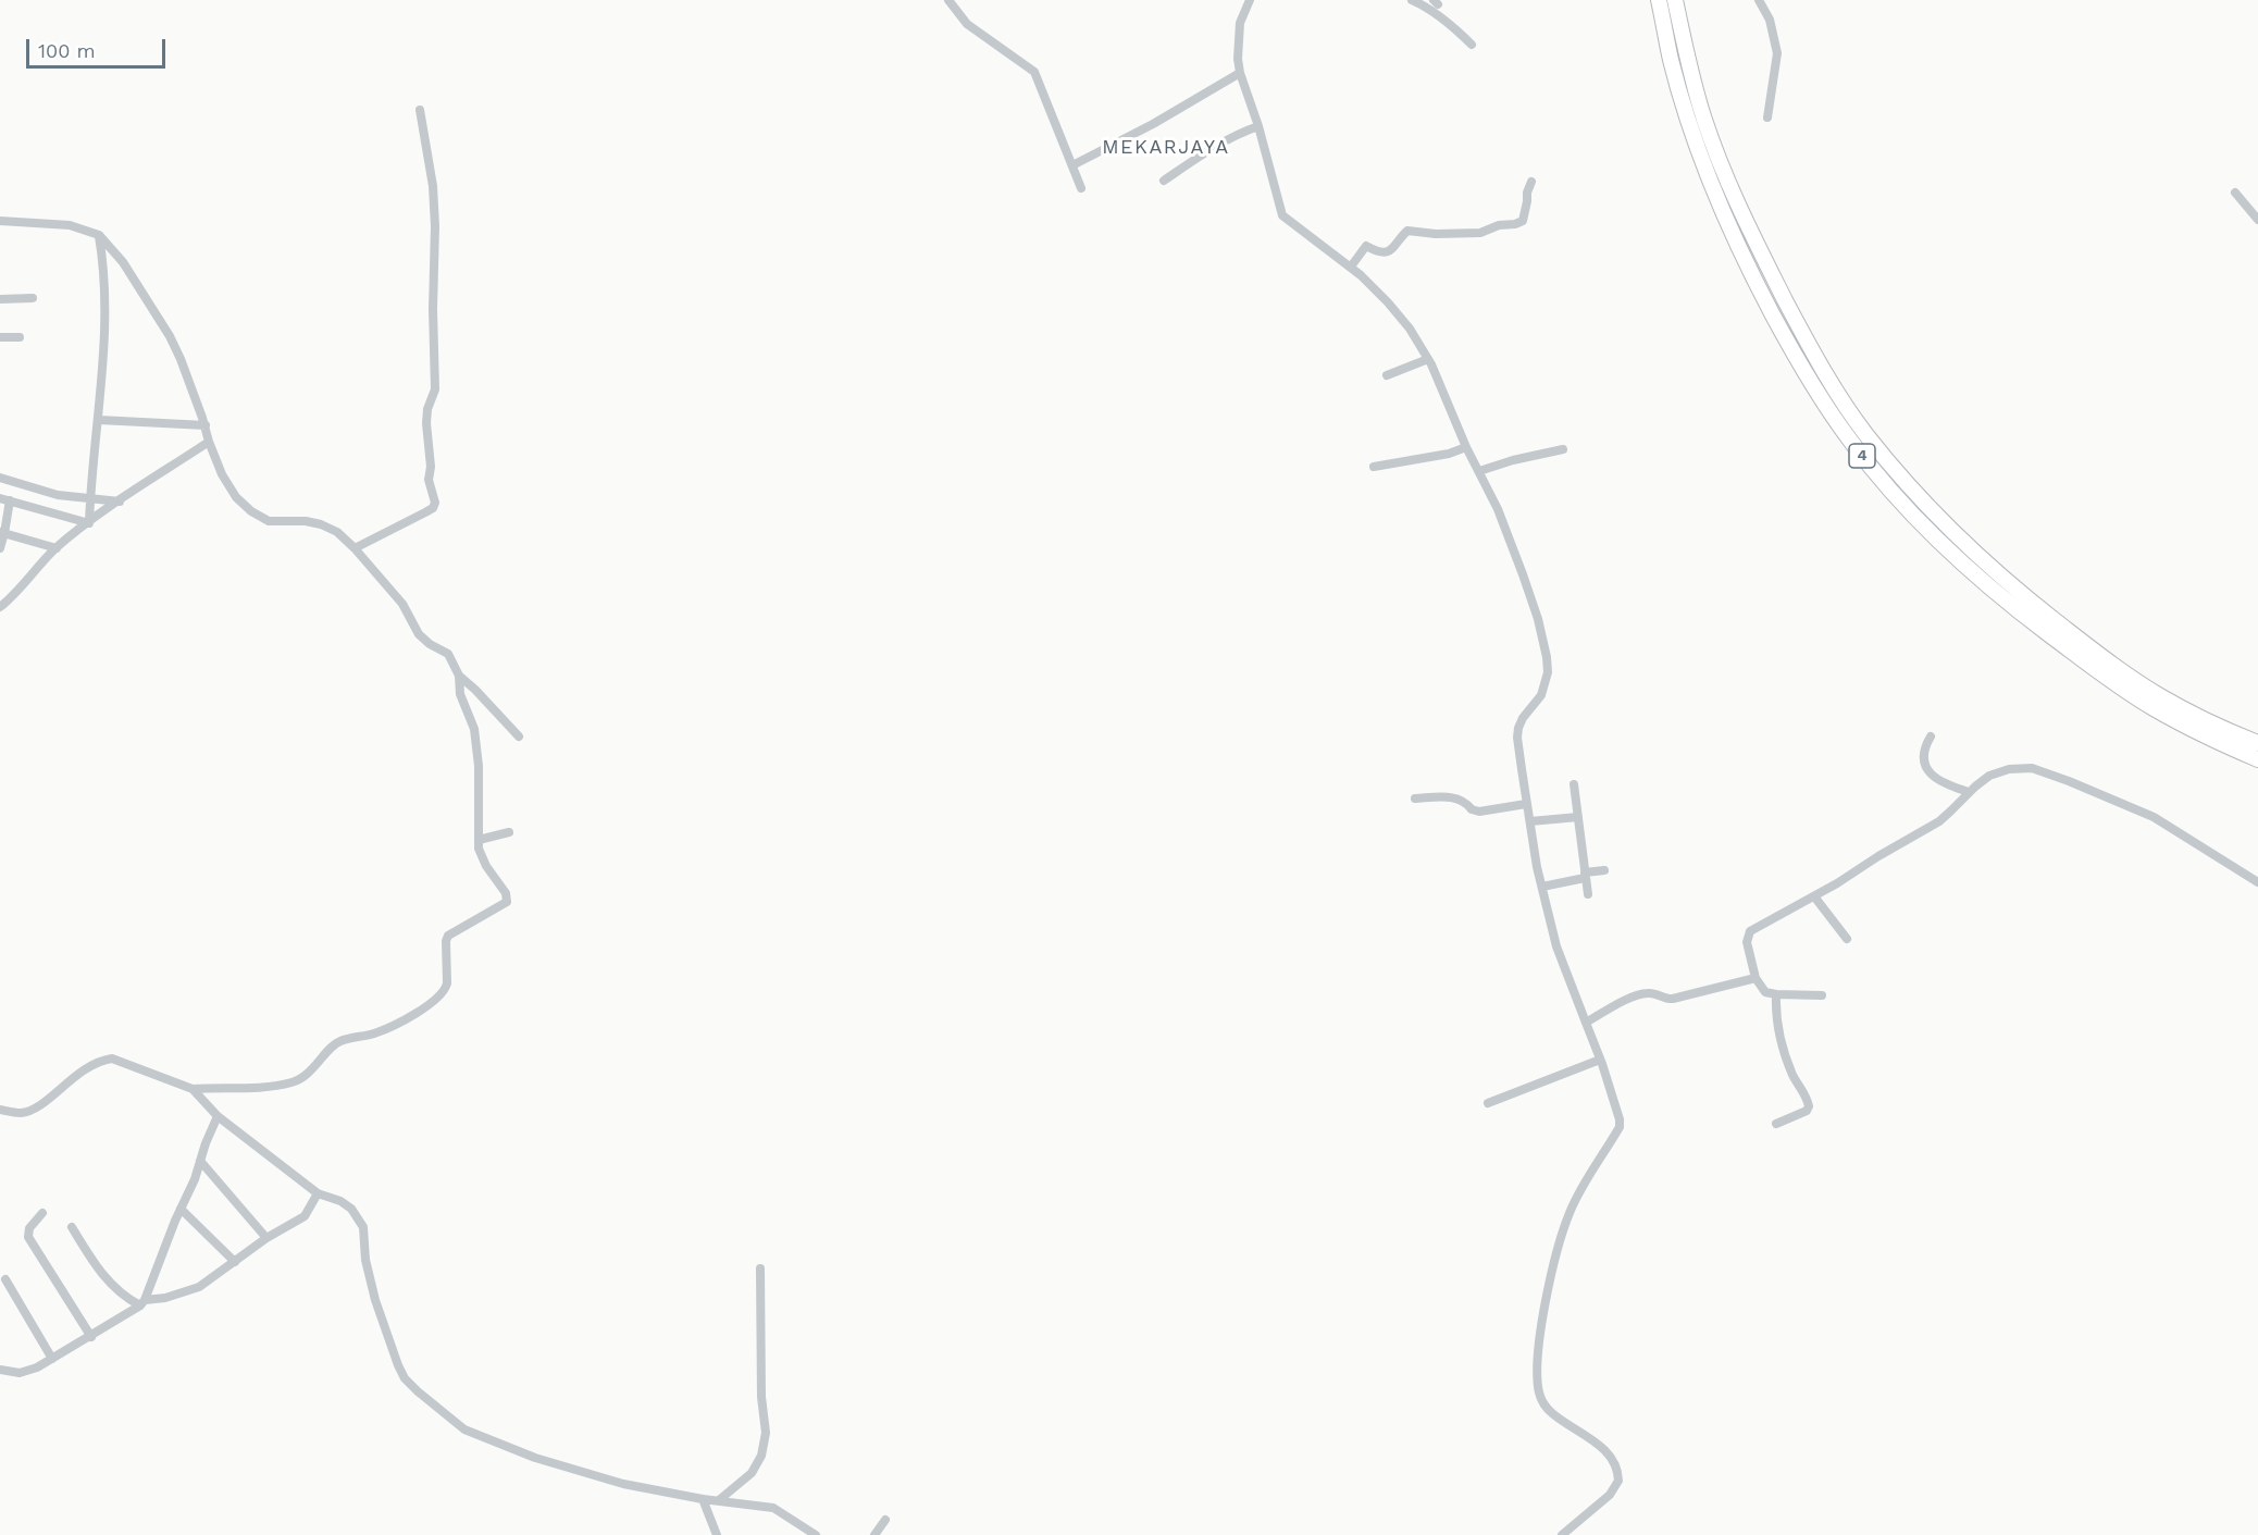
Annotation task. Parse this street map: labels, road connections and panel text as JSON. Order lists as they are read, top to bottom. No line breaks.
{"streets":{"highway":["4"]},"districts":["MEKARJAYA"],"scale_bar":"100 m"}
